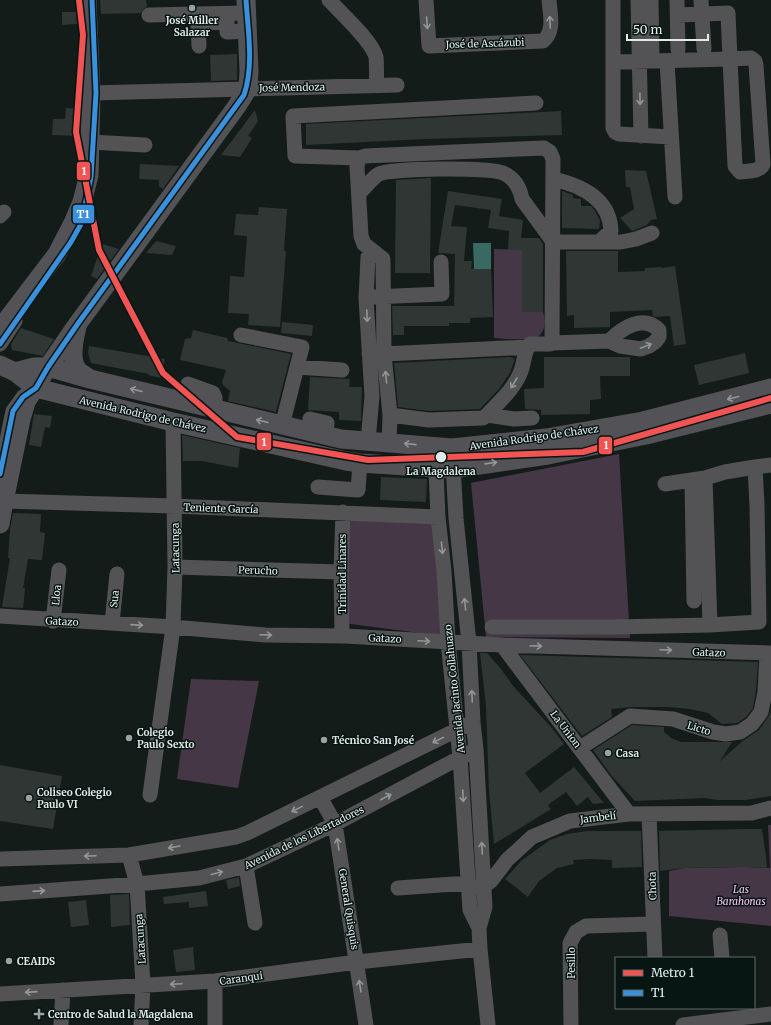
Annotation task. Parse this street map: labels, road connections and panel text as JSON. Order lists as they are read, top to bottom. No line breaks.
{"streets":{"main road":["Avenida Rodrigo de Chávez"],"street":["José de Ascázubi","José Mendoza","Teniente García","Latacunga","Perucho","Trinidad Linares","Lloa","Sua","Gatazo","Avenida Jacinto Collahuazo","Licto","La Union","Jambelí","Avenida de los Libertadores","Chota","General Quisquis","Pesillo","Caranqui"]},"crossings":[["Avenida Rodrigo de Chávez","Latacunga"],["Avenida Rodrigo de Chávez","Avenida Jacinto Collahuazo"],["Teniente García","Latacunga"],["Teniente García","Trinidad Linares"],["Teniente García","Avenida Jacinto Collahuazo"],["Latacunga","Perucho"],["Latacunga","Gatazo"],["Latacunga","Avenida de los Libertadores"],["Latacunga","Caranqui"],["Perucho","Trinidad Linares"],["Trinidad Linares","Gatazo"],["Lloa","Gatazo"],["Sua","Gatazo"],["Gatazo","Avenida Jacinto Collahuazo"],["Gatazo","Licto"],["Gatazo","La Union"],["Avenida Jacinto Collahuazo","Jambelí"],["Avenida Jacinto Collahuazo","Avenida de los Libertadores"],["Avenida Jacinto Collahuazo","Caranqui"],["Licto","La Union"],["La Union","Jambelí"],["Jambelí","Chota"],["Avenida de los Libertadores","General Quisquis"],["Chota","Pesillo"],["General Quisquis","Caranqui"]],"one_way":["General Quisquis"],"parks":["Las Barahonas"],"places":{"other":["José Miller Salazar","La Magdalena","Colegio Paulo Sexto","Técnico San José","Casa","Coliseo Colegio Paulo VI","CEAIDS"],"health":["Centro de Salud la Magdalena"]},"lines":["metro line 1","transit line T1"],"legend":["Metro 1","T1"],"scale_bar":"50 m"}
